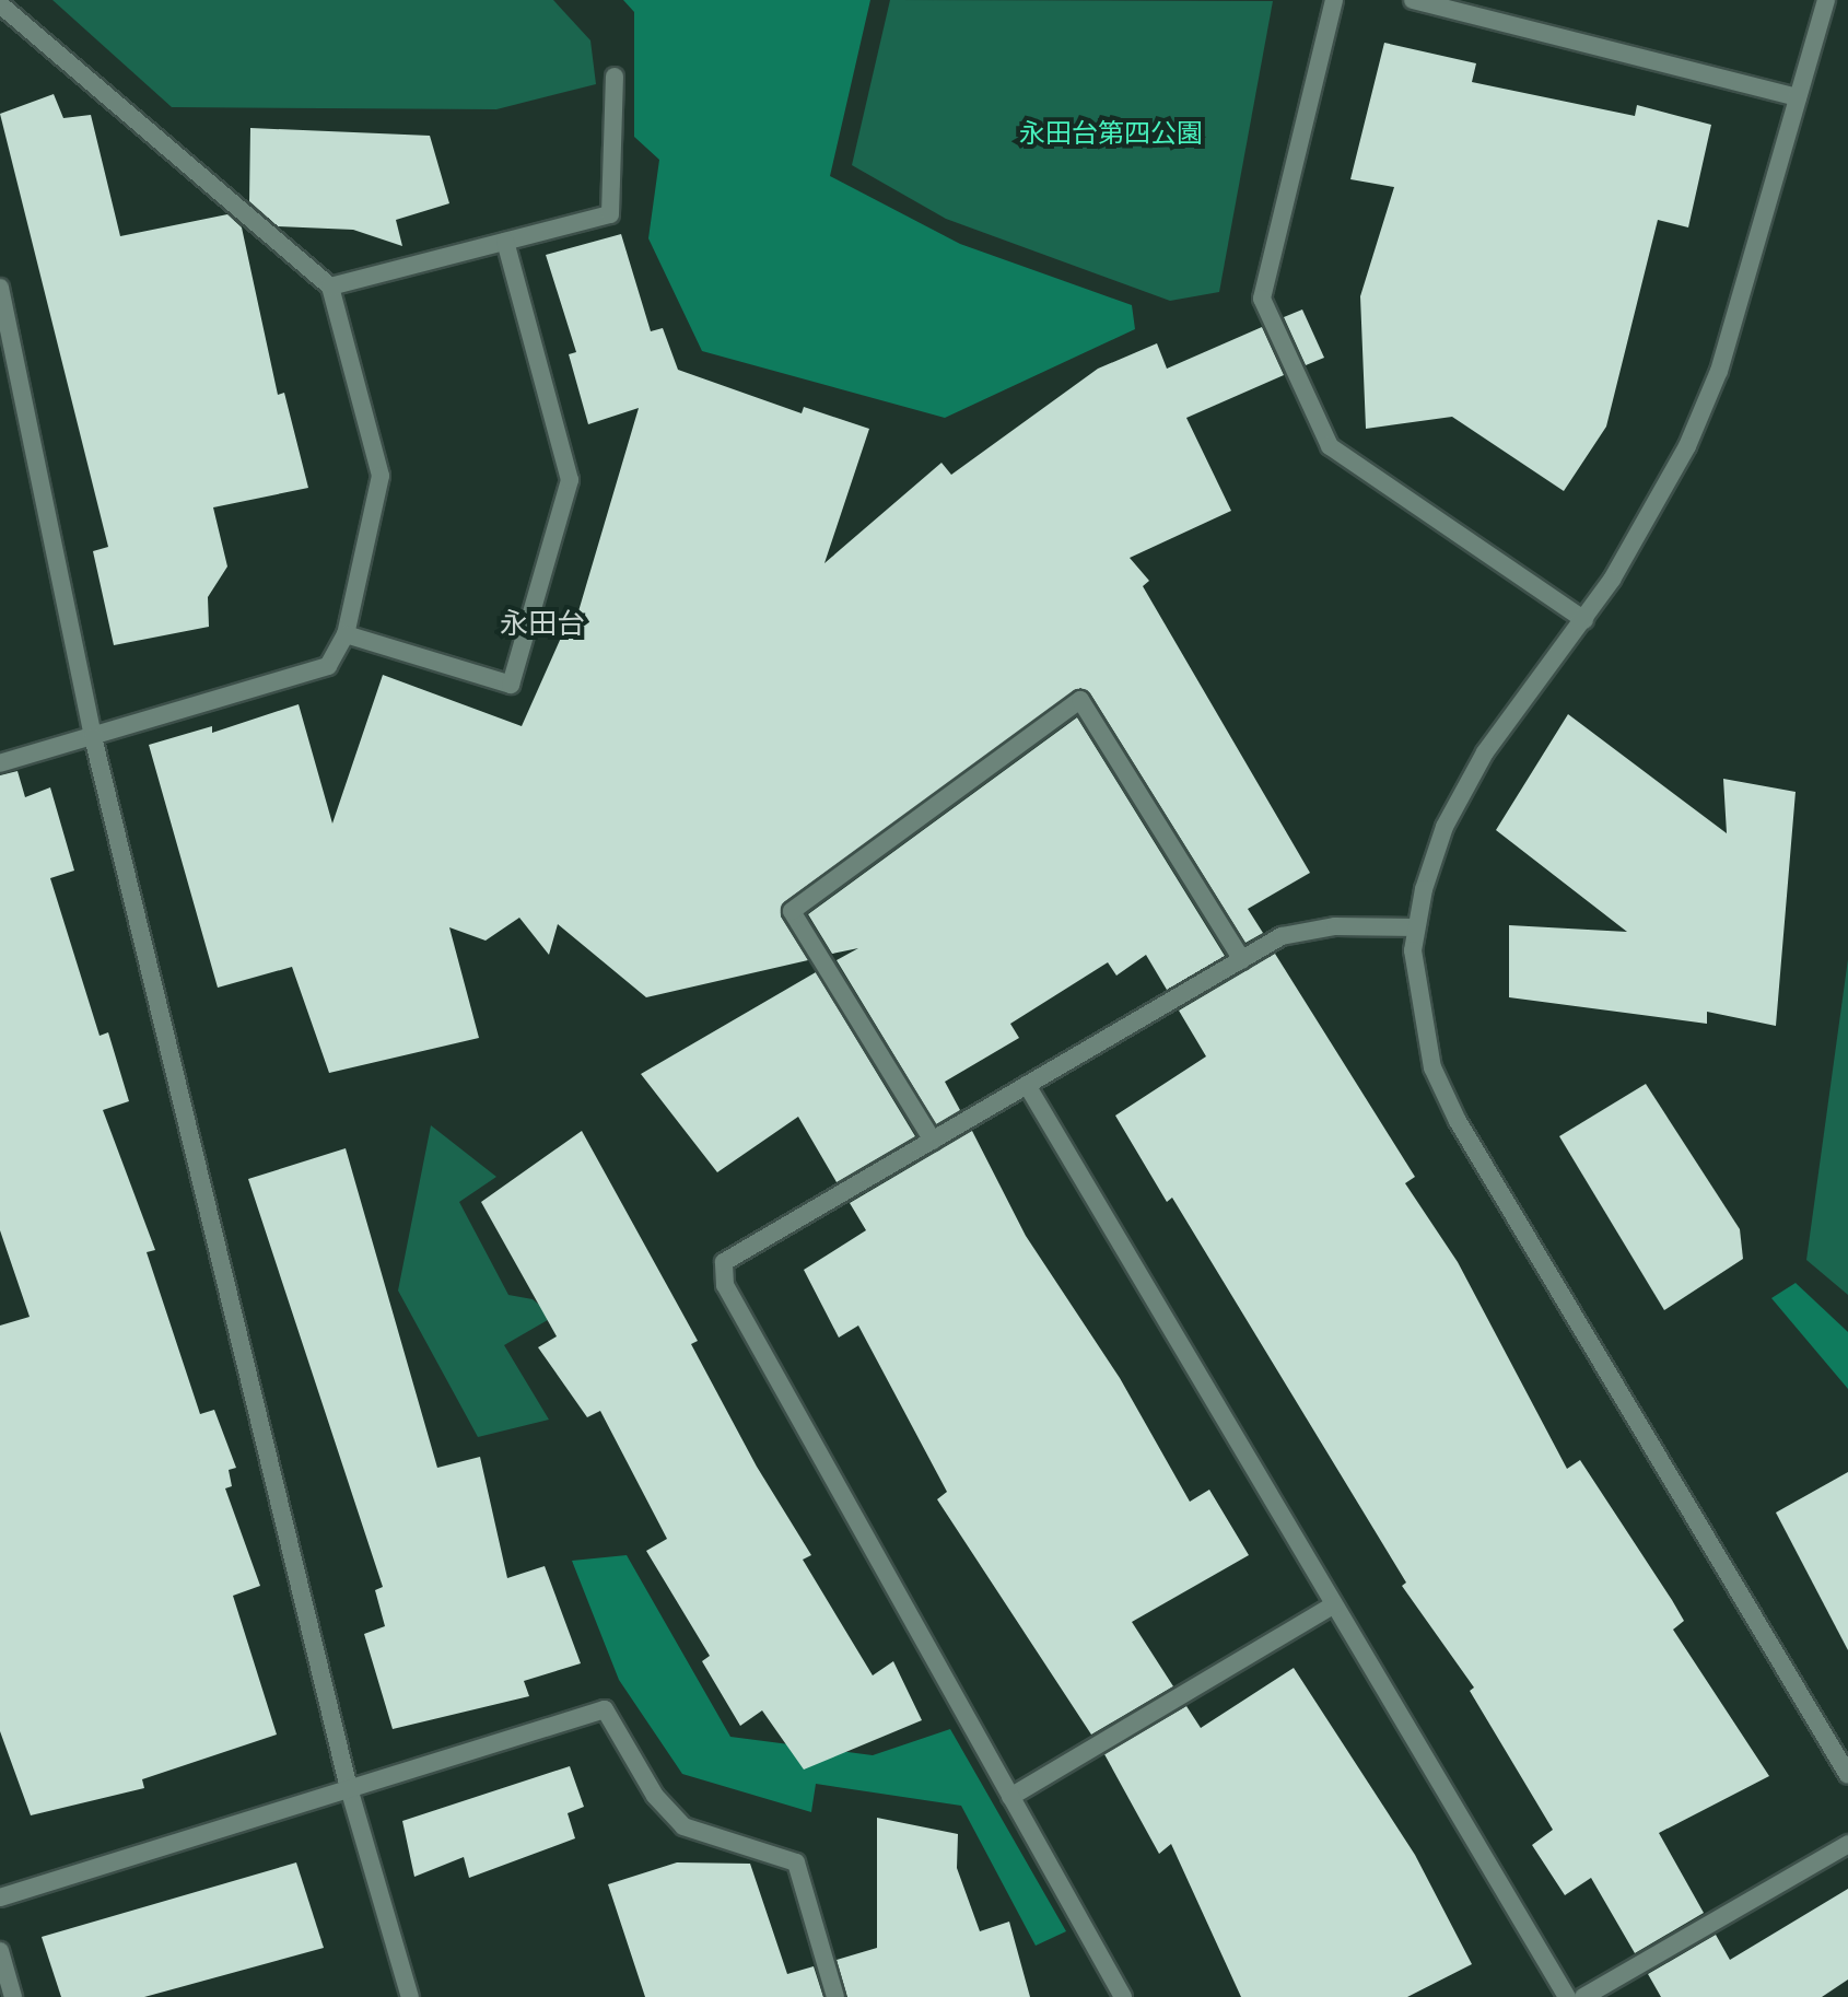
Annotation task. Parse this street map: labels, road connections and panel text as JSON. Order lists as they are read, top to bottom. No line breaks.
{"districts":["永田台"],"parks":["永田台第四公園"]}
